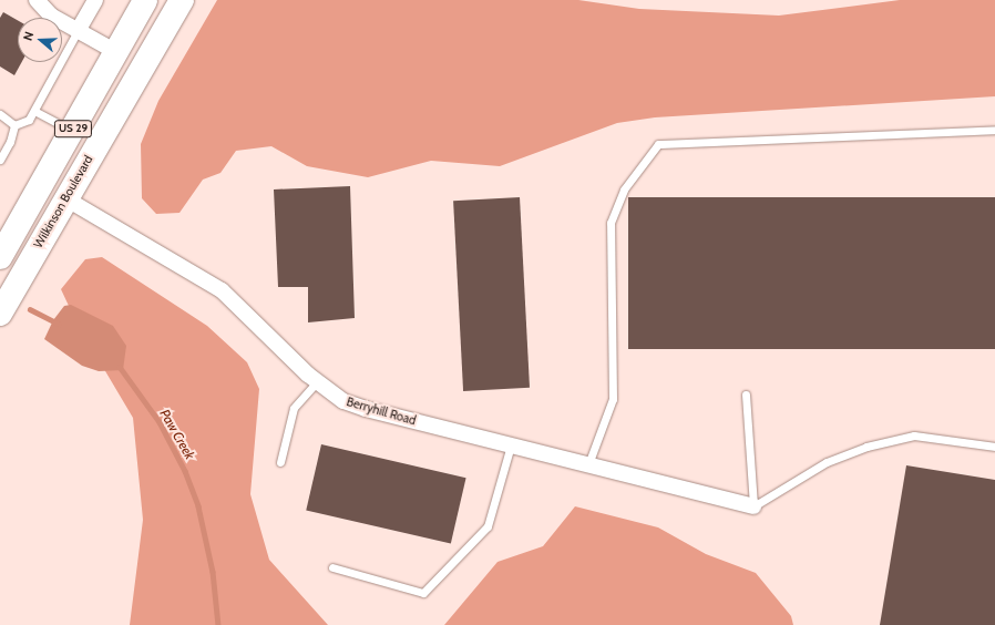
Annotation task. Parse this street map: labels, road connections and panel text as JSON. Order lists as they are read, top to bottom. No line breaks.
{"streets":{"main road":["US 29","Wilkinson Boulevard"],"street":["Berryhill Road"]},"crossings":[["Wilkinson Boulevard","Berryhill Road"]],"water":["Paw Creek"],"north":"left"}
